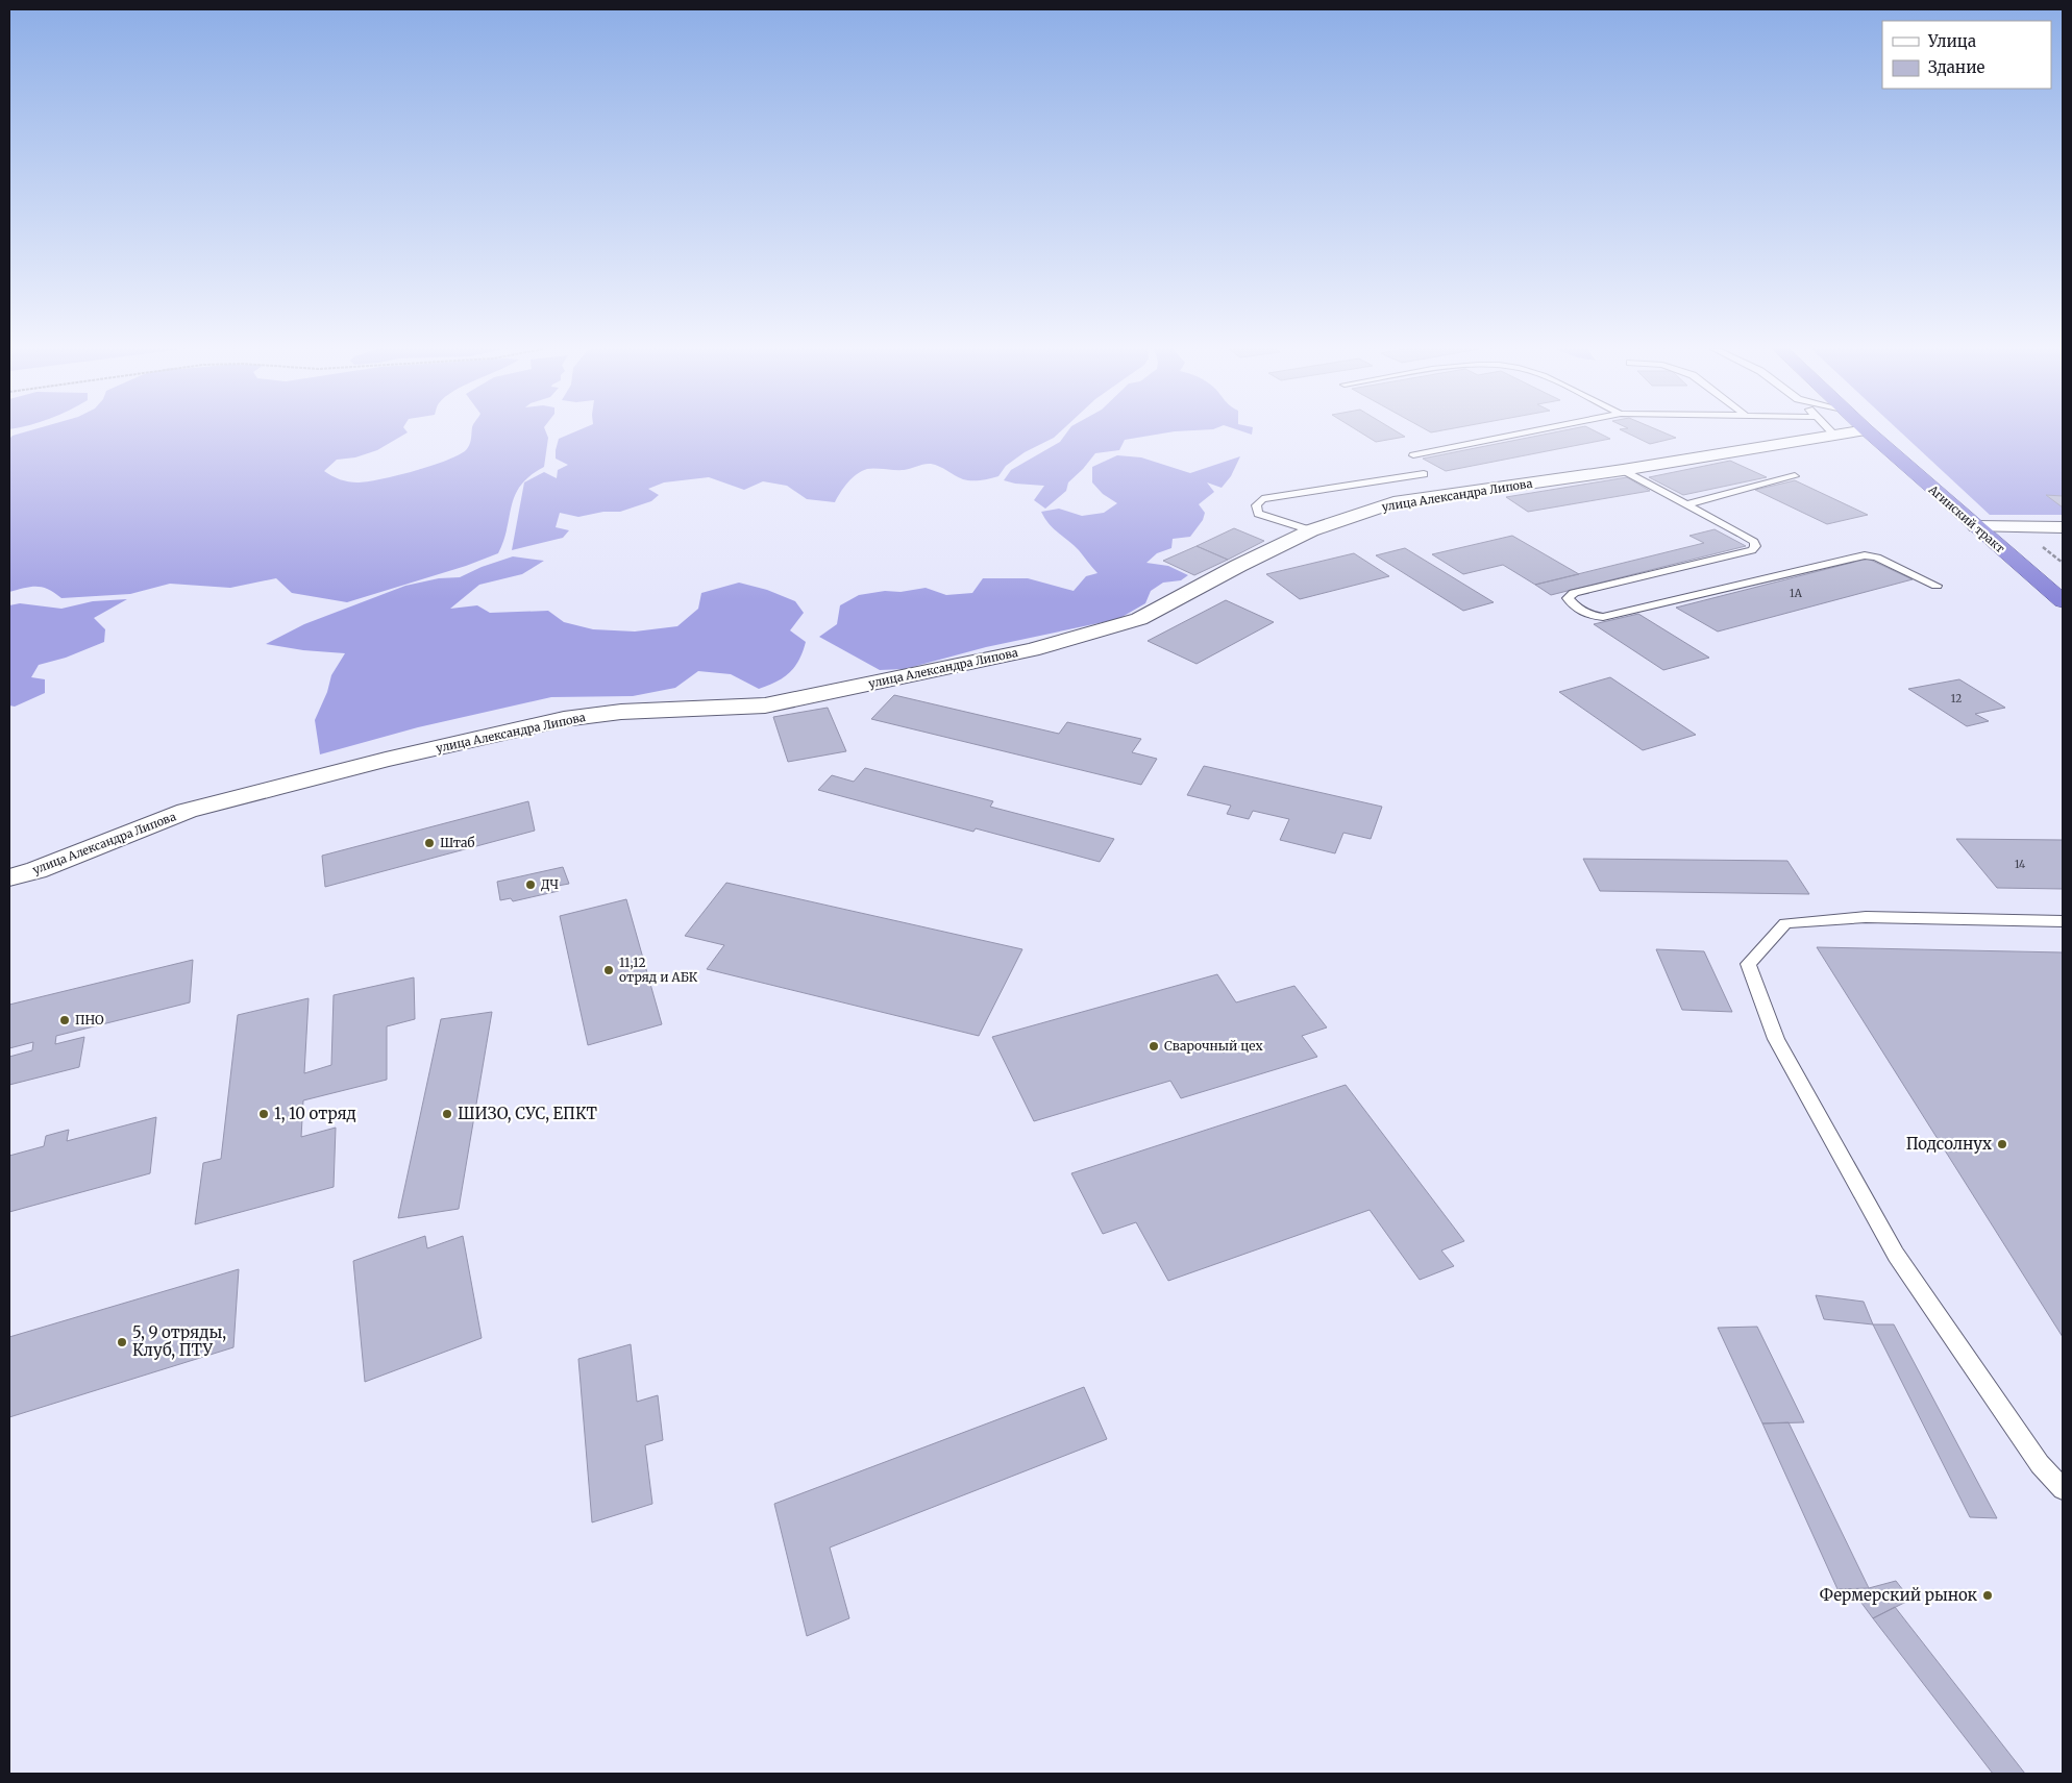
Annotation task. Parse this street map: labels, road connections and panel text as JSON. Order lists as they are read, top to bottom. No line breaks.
{"streets":{"highway":["Агинский тракт"],"street":["улица Александра Липова"]},"places":["Штаб","ДЧ","11,12 отряд и АБК","ПНО","Сварочный цех","1, 10 отряд","ШИЗО, СУС, ЕПКТ","Подсолнух","5, 9 отряды, Клуб, ПТУ","Фермерский рынок"],"house_numbers":["1А","12","14"],"legend":["Улица","Здание"]}
